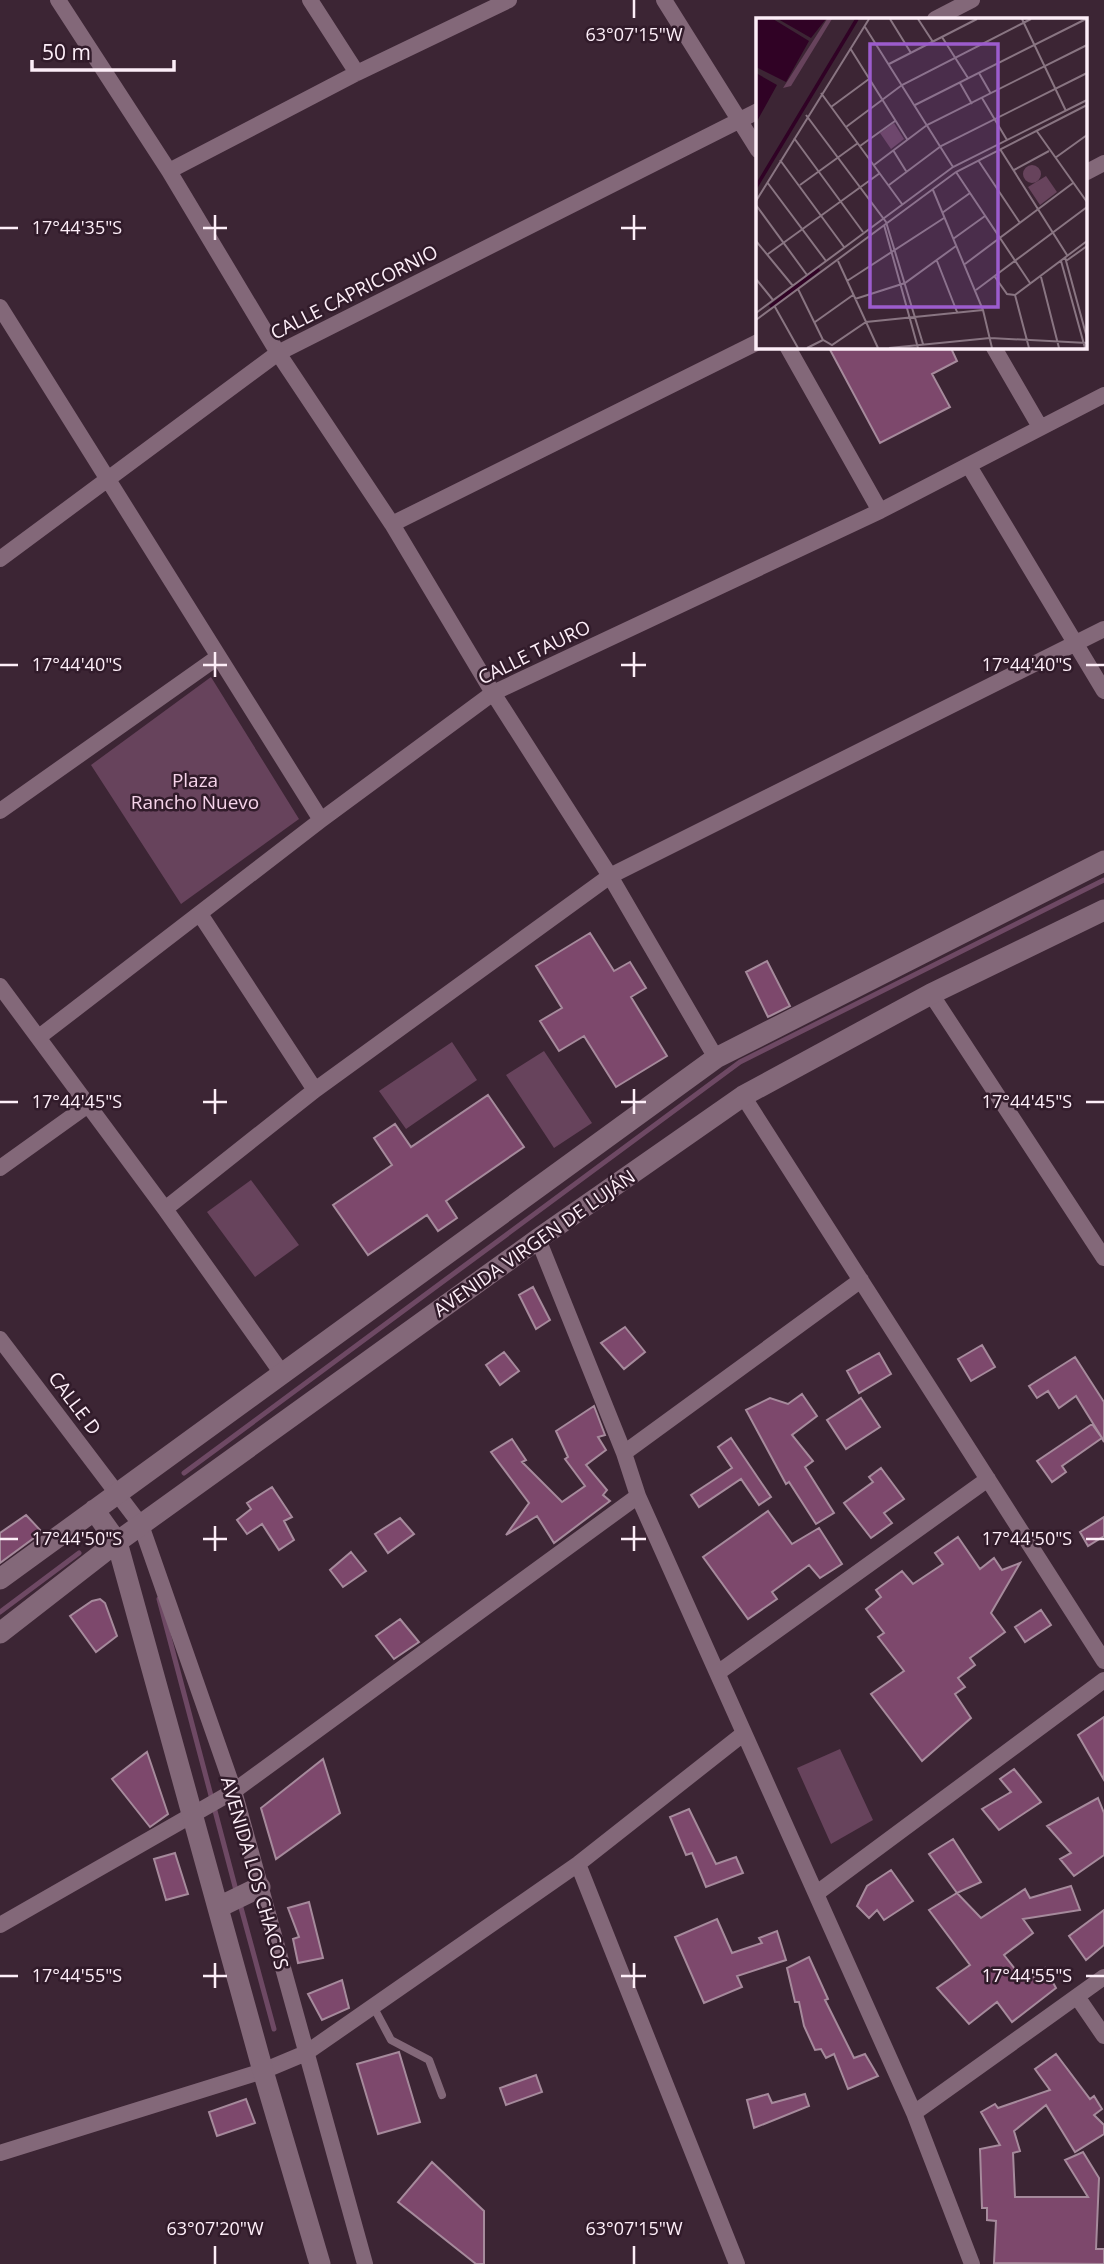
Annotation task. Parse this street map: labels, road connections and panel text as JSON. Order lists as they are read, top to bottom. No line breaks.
{"streets":{"main road":["AVENIDA VIRGEN DE LUJÁN"],"street":["CALLE CAPRICORNIO","CALLE TAURO","CALLE D","AVENIDA LOS CHACOS"]},"crossings":[["AVENIDA VIRGEN DE LUJÁN","AVENIDA LOS CHACOS"],["CALLE D","AVENIDA LOS CHACOS"]],"parks":["Plaza Rancho Nuevo"],"scale_bar":"50 m","coordinates":["63°07'15\"W","17°44'35\"S","17°44'40\"S","17°44'45\"S","17°44'50\"S","17°44'55\"S","63°07'20\"W"]}
